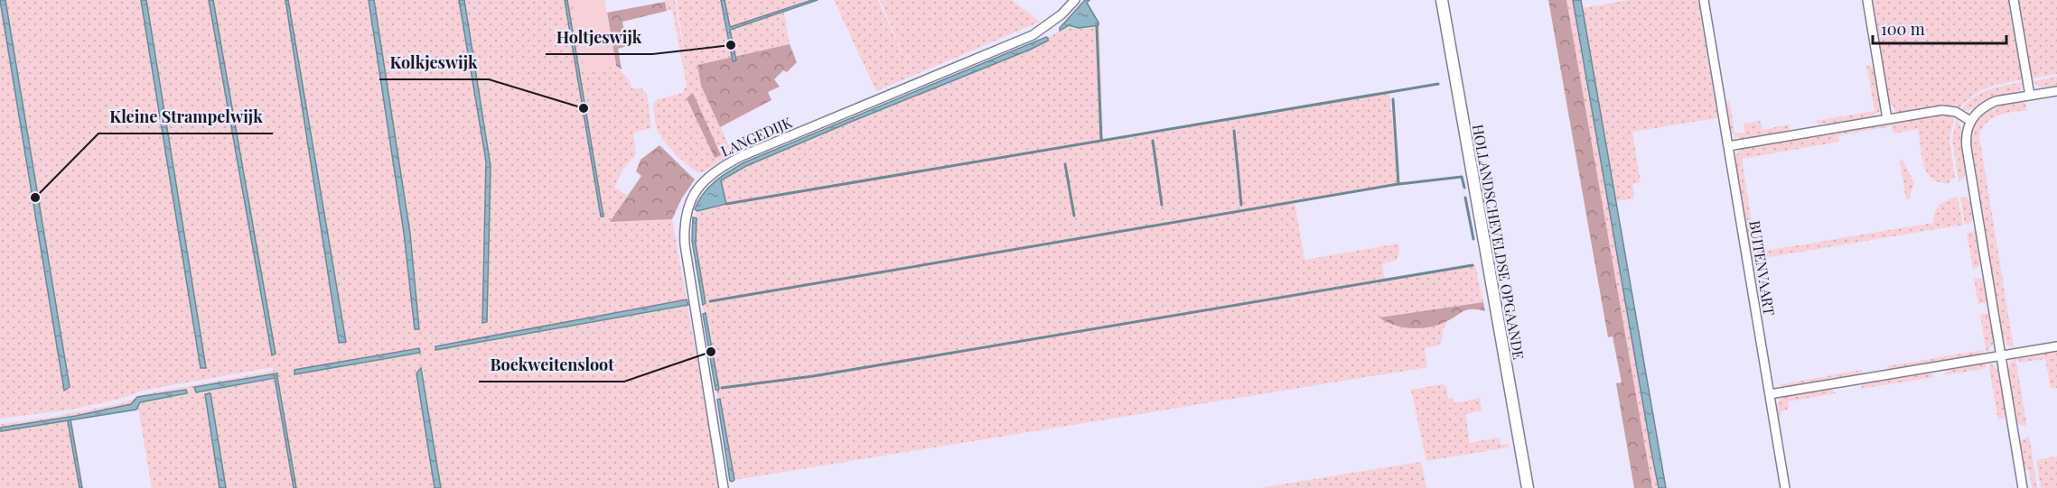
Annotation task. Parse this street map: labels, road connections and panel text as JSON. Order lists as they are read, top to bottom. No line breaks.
{"streets":{"street":["LANGEDIJK","HOLLANDSCHEVELDSE OPGAANDE","BUITENVAART"]},"places":["Holtjeswijk","Kolkjeswijk","Kleine Strampelwijk","Boekweitensloot"],"scale_bar":"100 m"}
